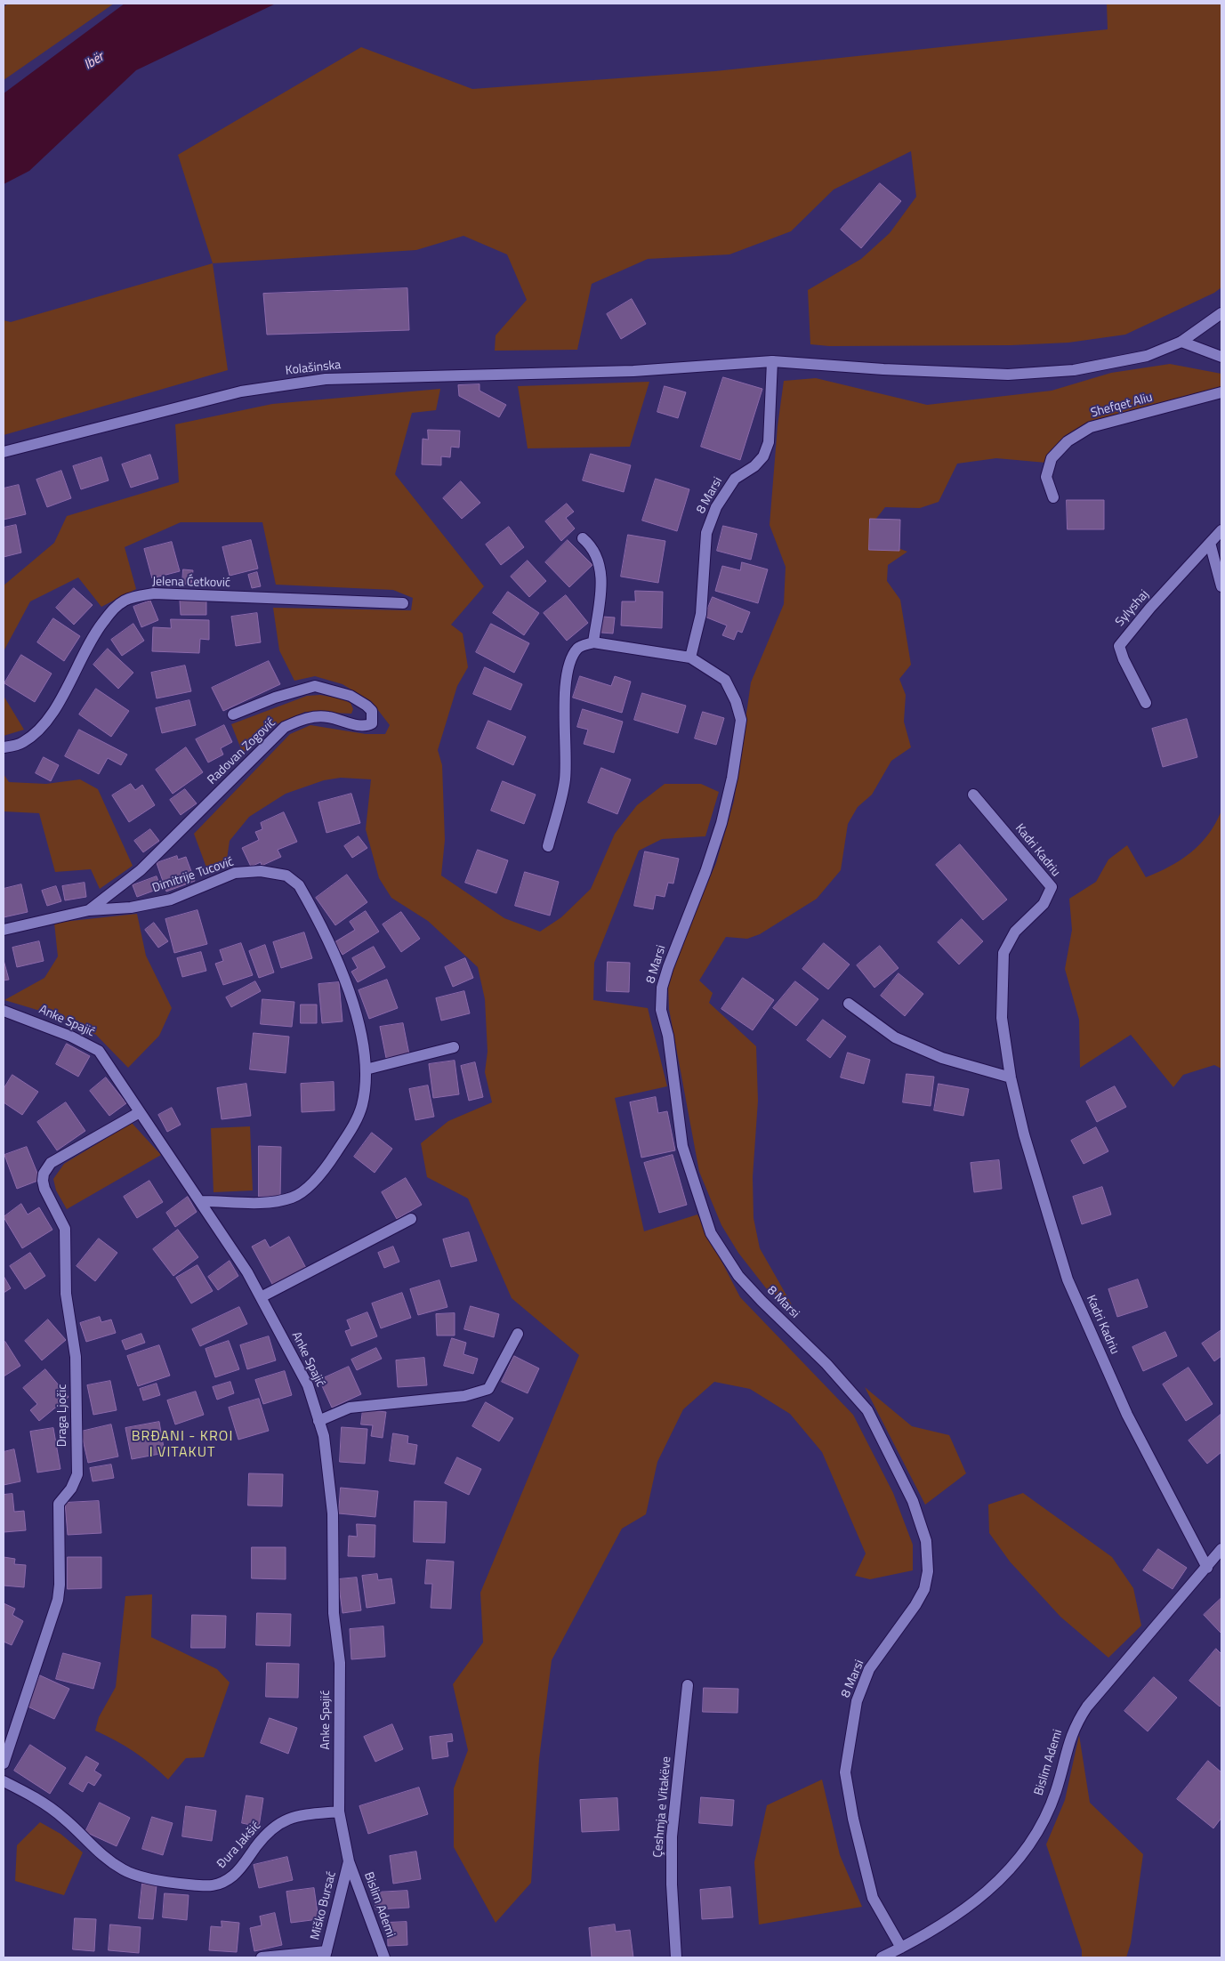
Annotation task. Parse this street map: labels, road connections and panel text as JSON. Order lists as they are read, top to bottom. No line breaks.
{"streets":{"street":["Kolašinska","Shefqet Aliu","8 Marsi","Jelena Ćetković","Sylyshaj","Radovan Zogović","Kadri Kadriu","Dimitrije Tucović","Anke Spajić","Draga Ljočic","Bislim Ademi","Çeshmja e Vitakëve","Ðura Jakšić","Miško Bursać"]},"crossings":[["Kolašinska","8 Marsi"],["8 Marsi","Bislim Ademi"],["Radovan Zogović","Dimitrije Tucović"],["Kadri Kadriu","Bislim Ademi"],["Dimitrije Tucović","Anke Spajić"],["Anke Spajić","Draga Ljočic"],["Anke Spajić","Bislim Ademi"],["Anke Spajić","Ðura Jakšić"],["Anke Spajić","Miško Bursać"],["Bislim Ademi","Miško Bursać"]],"districts":["BRĐANI - KROI I VITAKUT"],"water":["Ibër"]}
